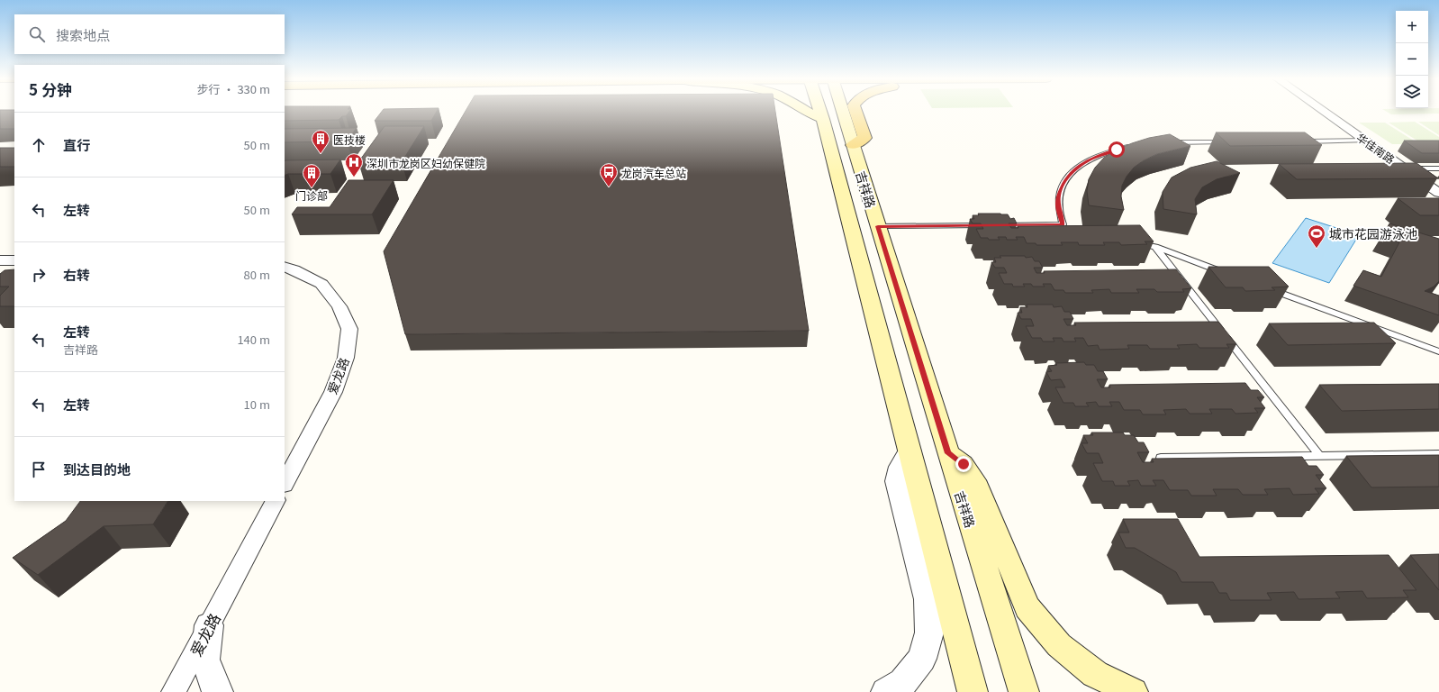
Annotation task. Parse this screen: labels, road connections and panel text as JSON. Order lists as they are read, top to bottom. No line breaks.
{"streets":{"main road":["吉祥路"],"street":["华佳南路","爱龙路"]},"places":{"building":["医技楼","门诊部"],"hospital":["深圳市龙岗区妇幼保健院"],"bus stop":["龙岗汽车总站"],"sports":["城市花园游泳池"]},"page":{"map_buttons":["+","−"],"search":"搜索地点","heading":["5 分钟","步行 · 330 m"],"list":[["直行","50 m"],["左转","50 m"],["右转","80 m"],["左转","吉祥路","140 m"],["左转","10 m"],"到达目的地"]}}
